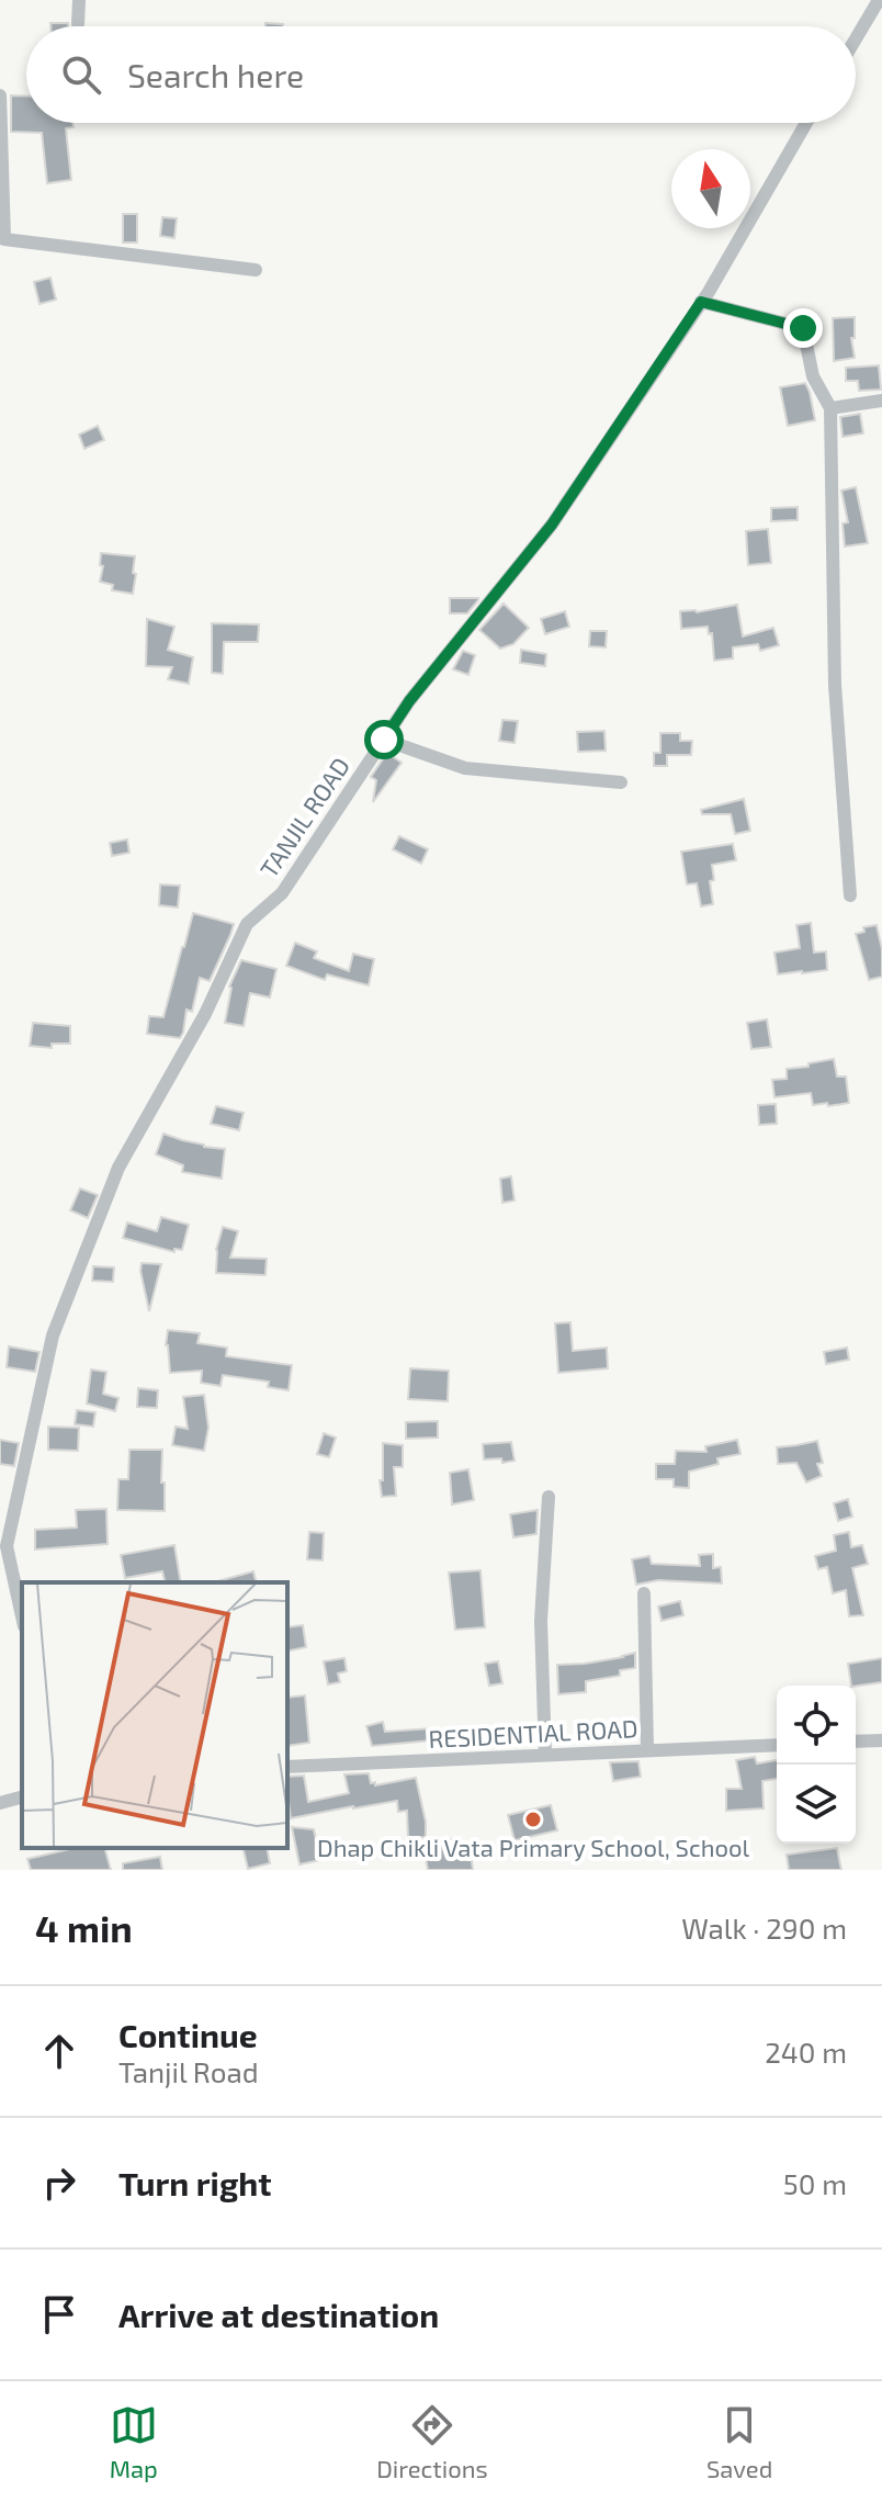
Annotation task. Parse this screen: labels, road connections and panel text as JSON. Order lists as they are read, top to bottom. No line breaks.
{"streets":{"street":["TANJIL ROAD","RESIDENTIAL ROAD"]},"places":["Dhap Chikli Vata Primary School, School"],"north":"top","page":{"search":"Search here","heading":["4 min","Walk · 290 m"],"list":[["Continue","Tanjil Road","240 m"],["Turn right","50 m"],"Arrive at destination"],"nav":["Map","Directions","Saved"]}}
